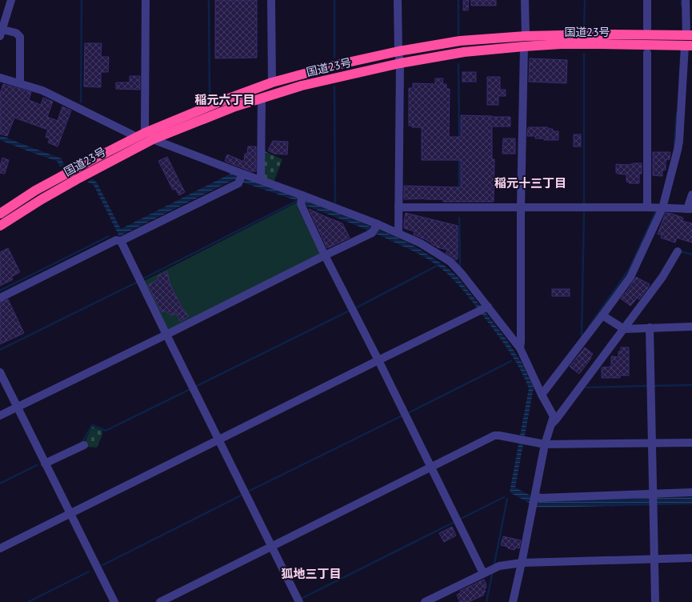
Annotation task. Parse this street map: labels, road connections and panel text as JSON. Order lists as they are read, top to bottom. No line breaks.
{"streets":{"highway":["国道23号"]},"districts":["稲元六丁目","稲元十三丁目","狐地三丁目"]}
